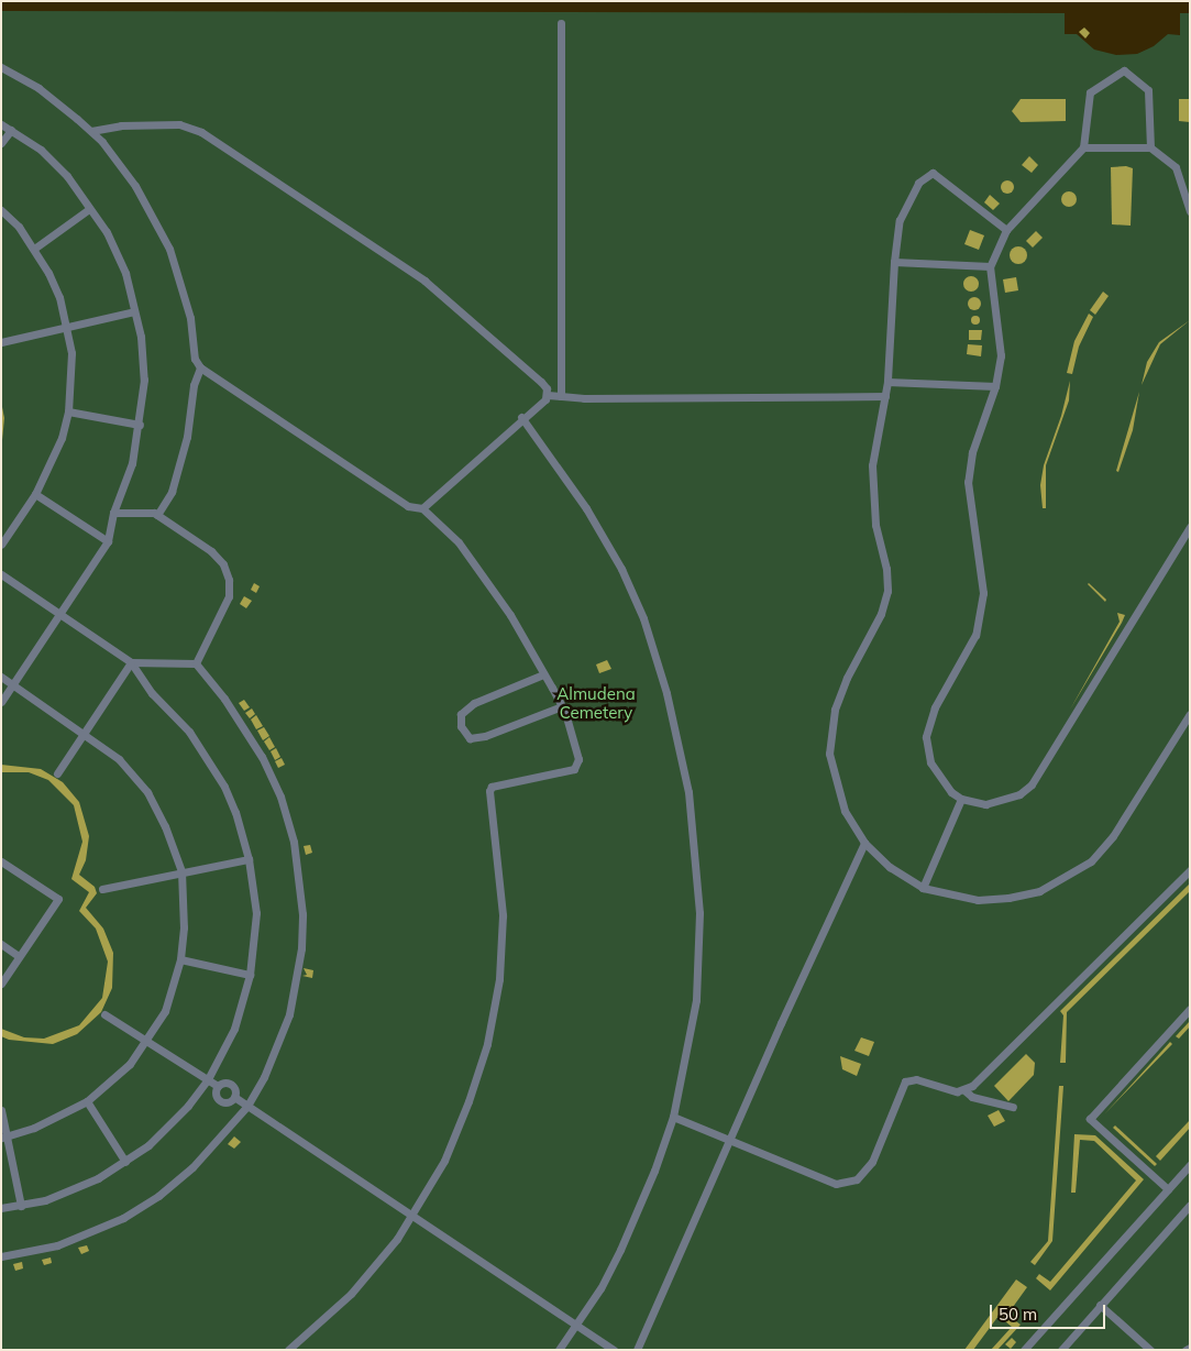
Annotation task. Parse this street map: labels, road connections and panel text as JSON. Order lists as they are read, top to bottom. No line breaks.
{"parks":["Almudena Cemetery"],"scale_bar":"50 m"}
